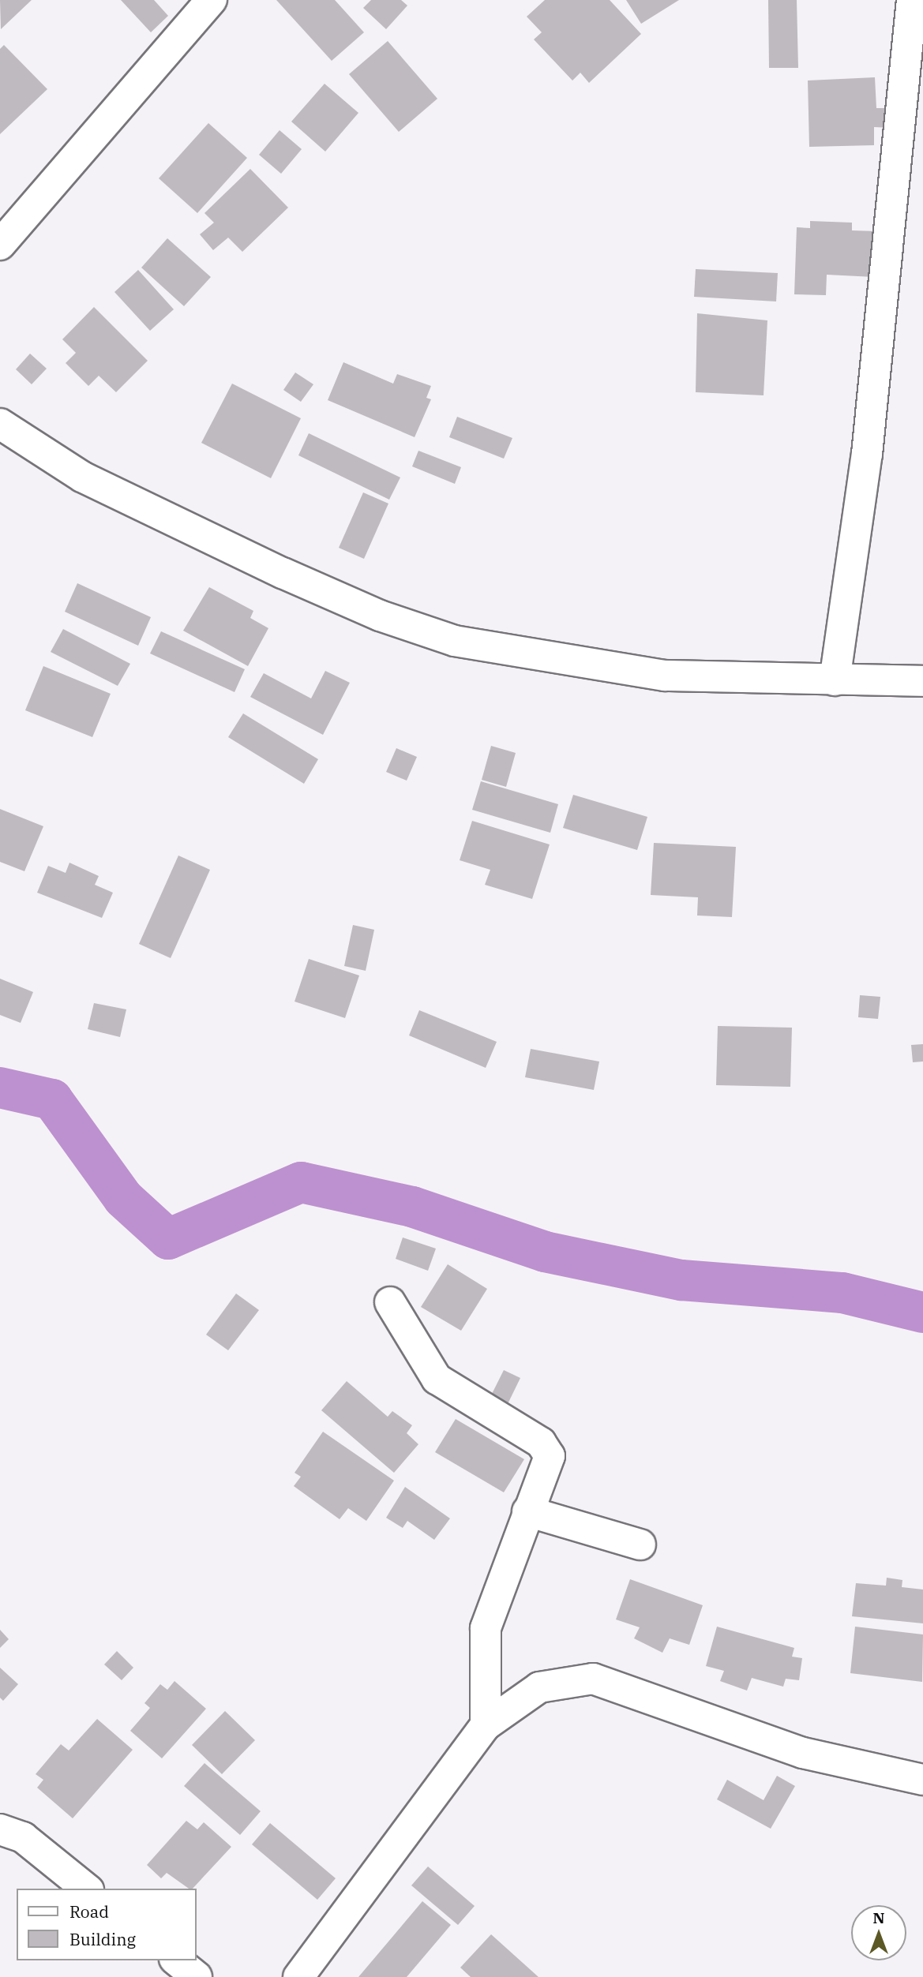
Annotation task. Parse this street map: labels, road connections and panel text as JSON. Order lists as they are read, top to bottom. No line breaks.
{"legend":["Road","Building"],"north":"top"}
